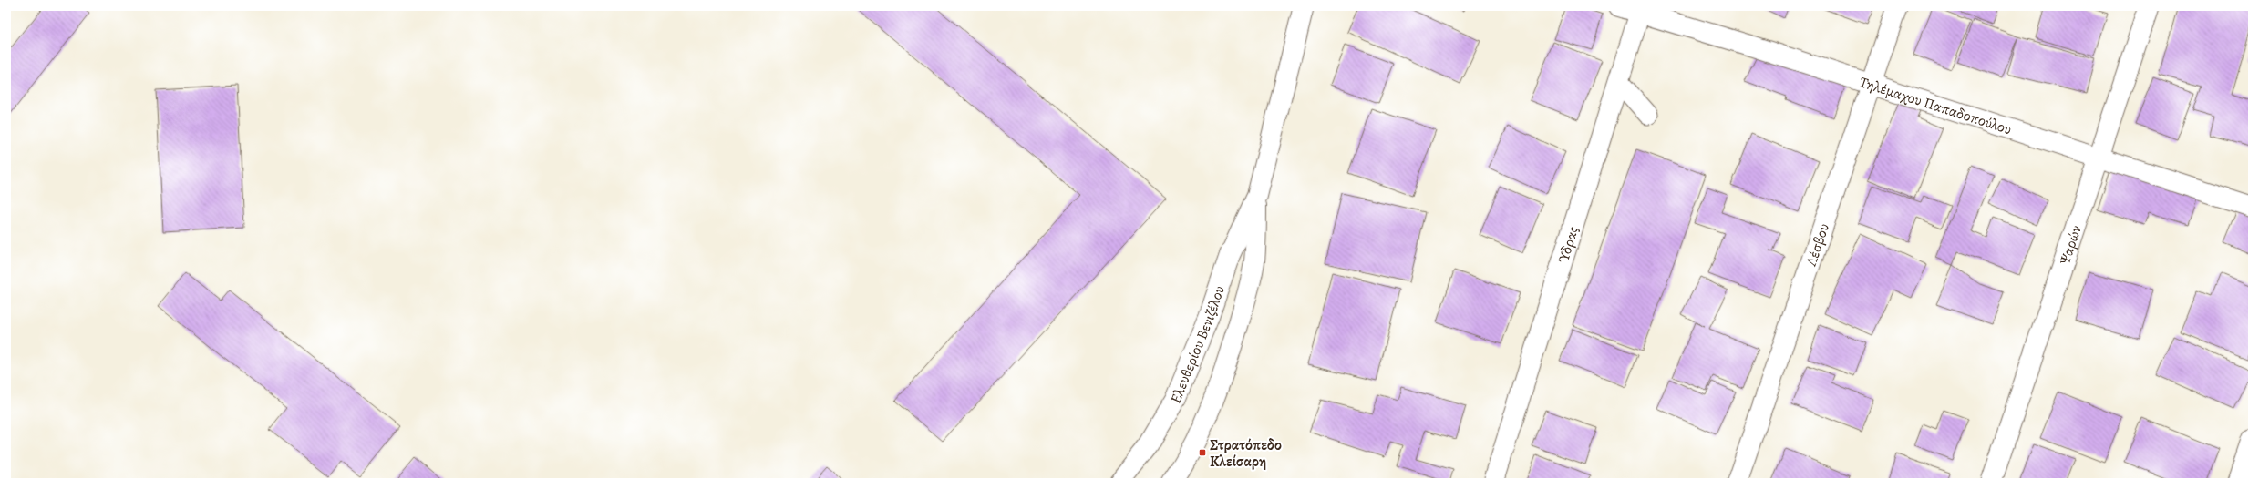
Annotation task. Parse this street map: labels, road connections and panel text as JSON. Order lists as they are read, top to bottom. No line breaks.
{"streets":{"street":["Τηλέμαχου Παπαδοπούλου","Λέσβου","Ύδρας","Ψαρών","Ελευθερίου Βενιζέλου"]},"crossings":[["Τηλέμαχου Παπαδοπούλου","Λέσβου"],["Τηλέμαχου Παπαδοπούλου","Ύδρας"],["Τηλέμαχου Παπαδοπούλου","Ψαρών"]],"places":{"transit":["Στρατόπεδο Κλείσαρη"]}}
